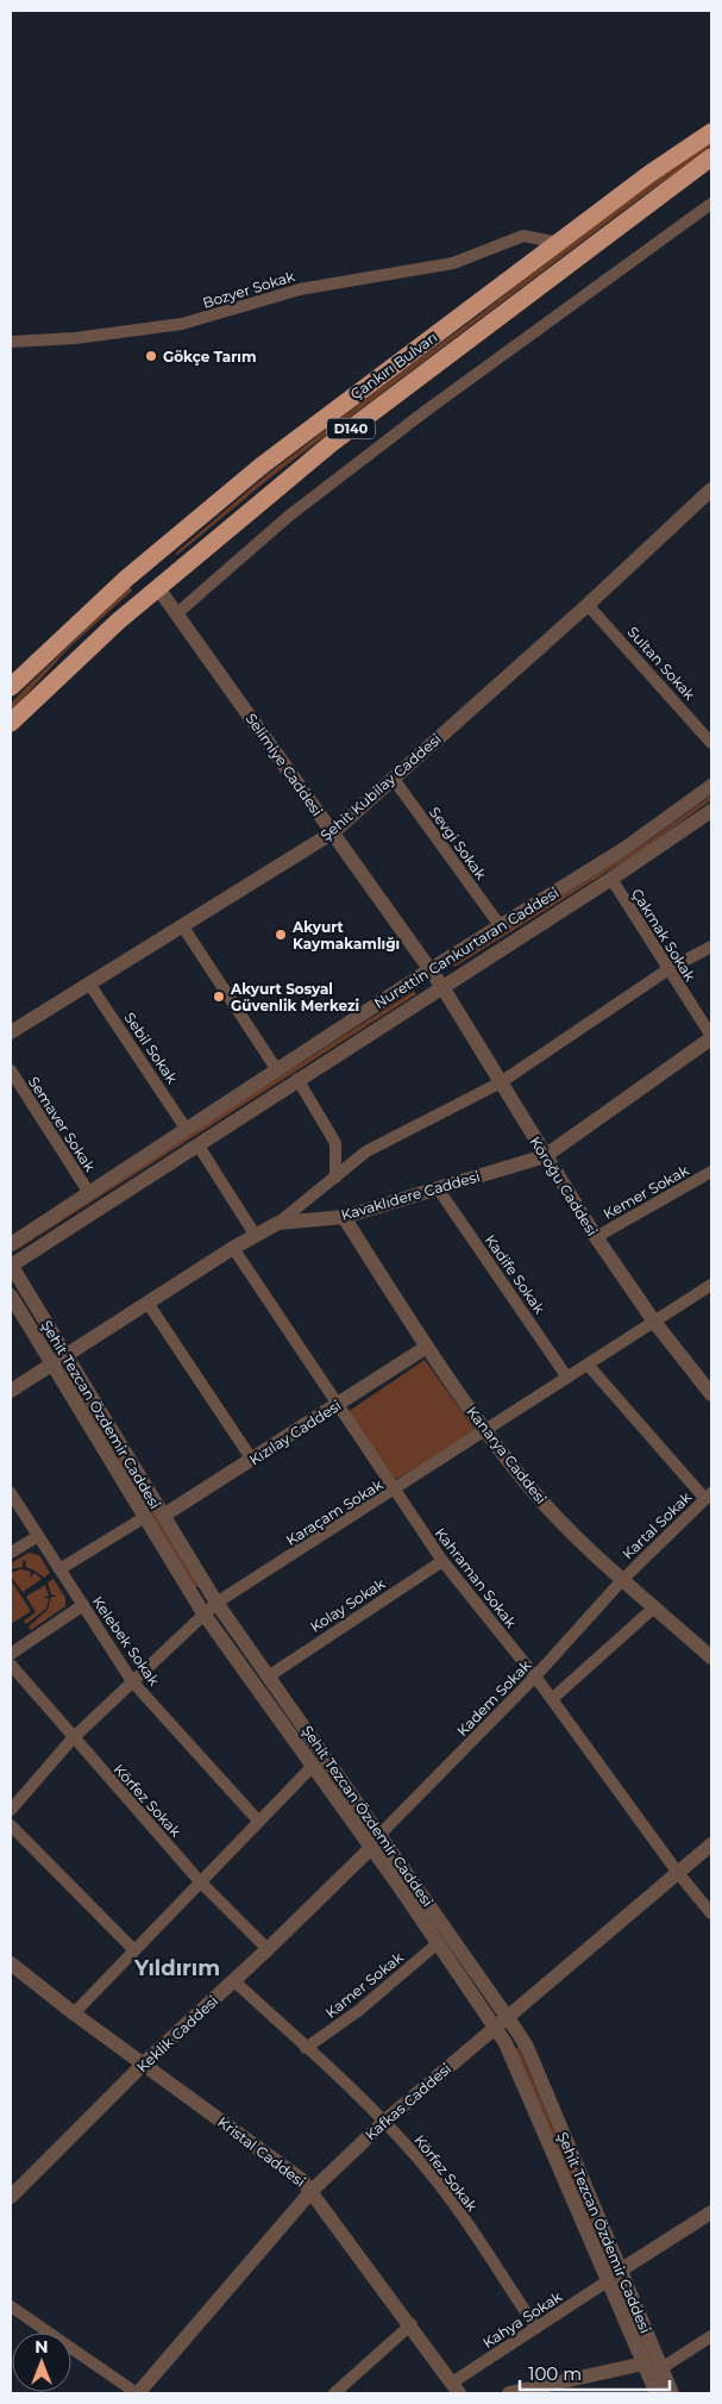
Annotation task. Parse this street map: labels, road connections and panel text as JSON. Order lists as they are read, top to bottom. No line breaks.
{"streets":{"highway":["Çankırı Bulvarı","D140"],"street":["Bozyer Sokak","Sultan Sokak","Selimiye Caddesi","Şehit Kubilay Caddesi","Sevgi Sokak","Çakmak Sokak","Nurettin Cankurtaran Caddesi","Sebil Sokak","Semaver Sokak","Köroğu Caddesi","Kemer Sokak","Kavaklıdere Caddesi","Kadife Sokak","Şehit Tezcan Özdemir Caddesi","Kızılay Caddesi","Kanarya Caddesi","Karaçam Sokak","Kartal Sokak","Kahraman Sokak","Kolay Sokak","Kelebek Sokak","Kadem Sokak","Körfez Sokak","Kamer Sokak","Keklik Caddesi","Kafkas Caddesi","Kristal Caddesi","Kahya Sokak"]},"crossings":[["Bozyer Sokak","Çankırı Bulvarı"],["Çankırı Bulvarı","Selimiye Caddesi"],["Sultan Sokak","Şehit Kubilay Caddesi"],["Selimiye Caddesi","Şehit Kubilay Caddesi"],["Selimiye Caddesi","Nurettin Cankurtaran Caddesi"],["Selimiye Caddesi","Köroğu Caddesi"],["Şehit Kubilay Caddesi","Sevgi Sokak"],["Şehit Kubilay Caddesi","Sebil Sokak"],["Sevgi Sokak","Nurettin Cankurtaran Caddesi"],["Çakmak Sokak","Nurettin Cankurtaran Caddesi"],["Çakmak Sokak","Kavaklıdere Caddesi"],["Nurettin Cankurtaran Caddesi","Sebil Sokak"],["Nurettin Cankurtaran Caddesi","Semaver Sokak"],["Nurettin Cankurtaran Caddesi","Köroğu Caddesi"],["Nurettin Cankurtaran Caddesi","Şehit Tezcan Özdemir Caddesi"],["Köroğu Caddesi","Kemer Sokak"],["Köroğu Caddesi","Kavaklıdere Caddesi"],["Köroğu Caddesi","Karaçam Sokak"],["Kavaklıdere Caddesi","Kadife Sokak"],["Kavaklıdere Caddesi","Şehit Tezcan Özdemir Caddesi"],["Kavaklıdere Caddesi","Kanarya Caddesi"],["Kavaklıdere Caddesi","Kahraman Sokak"],["Kadife Sokak","Karaçam Sokak"],["Şehit Tezcan Özdemir Caddesi","Kızılay Caddesi"],["Şehit Tezcan Özdemir Caddesi","Karaçam Sokak"],["Şehit Tezcan Özdemir Caddesi","Kolay Sokak"],["Şehit Tezcan Özdemir Caddesi","Kadem Sokak"],["Şehit Tezcan Özdemir Caddesi","Kamer Sokak"],["Şehit Tezcan Özdemir Caddesi","Keklik Caddesi"],["Şehit Tezcan Özdemir Caddesi","Kafkas Caddesi"],["Şehit Tezcan Özdemir Caddesi","Kahya Sokak"],["Kızılay Caddesi","Kanarya Caddesi"],["Kızılay Caddesi","Kahraman Sokak"],["Kanarya Caddesi","Karaçam Sokak"],["Kanarya Caddesi","Kartal Sokak"],["Kanarya Caddesi","Kadem Sokak"],["Karaçam Sokak","Kahraman Sokak"],["Karaçam Sokak","Kelebek Sokak"],["Karaçam Sokak","Körfez Sokak"],["Kartal Sokak","Kadem Sokak"],["Kahraman Sokak","Kolay Sokak"],["Kahraman Sokak","Kadem Sokak"],["Kahraman Sokak","Kafkas Caddesi"],["Körfez Sokak","Kamer Sokak"],["Körfez Sokak","Keklik Caddesi"],["Körfez Sokak","Kafkas Caddesi"],["Körfez Sokak","Kahya Sokak"],["Keklik Caddesi","Kristal Caddesi"],["Kafkas Caddesi","Kristal Caddesi"],["Kristal Caddesi","Kahya Sokak"]],"districts":["Yıldırım"],"places":["Gökçe Tarım","Akyurt Kaymakamlığı","Akyurt Sosyal Güvenlik Merkezi"],"scale_bar":"100 m","north":"top"}
